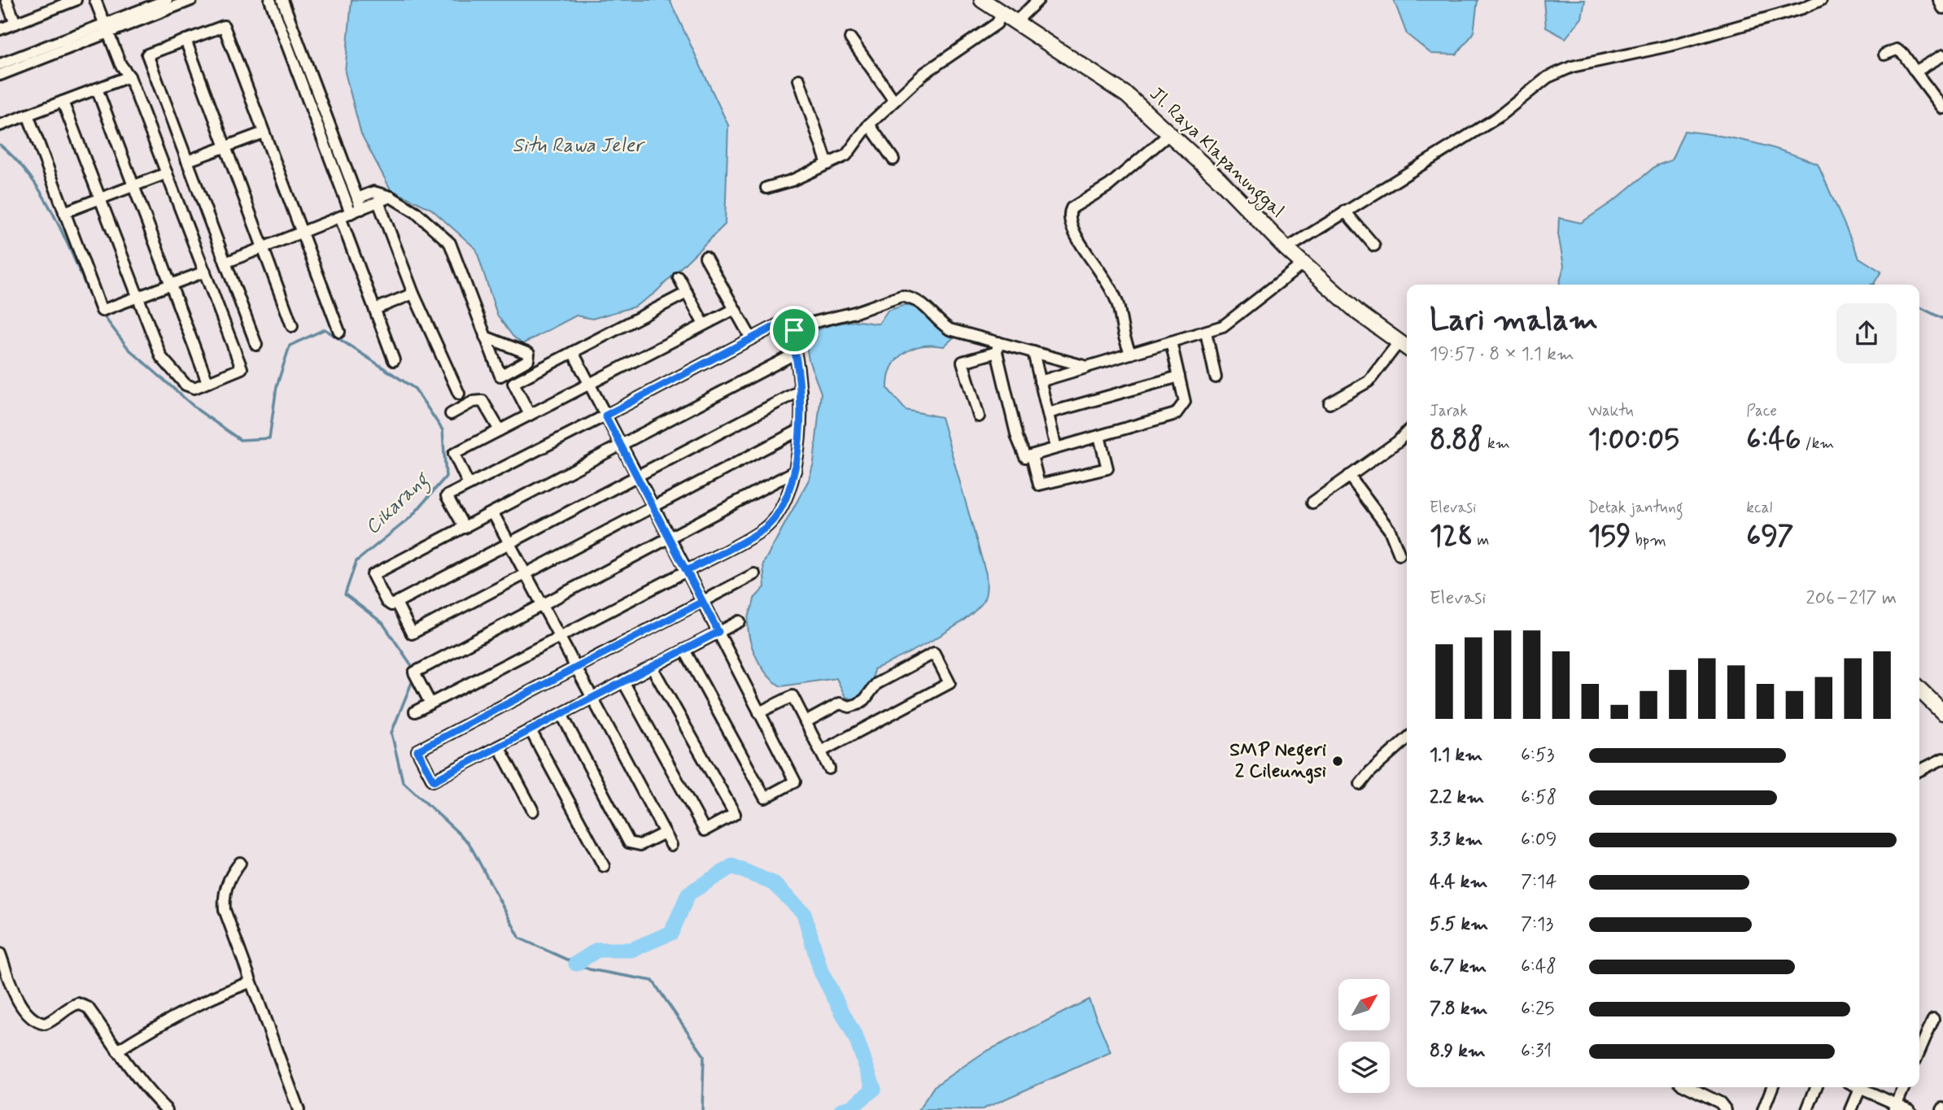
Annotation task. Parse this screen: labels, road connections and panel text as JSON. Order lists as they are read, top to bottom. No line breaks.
{"streets":{"street":["Jl. Raya Klapanunggal"]},"water":["Situ Rawa Jeler","Cikarang"],"places":["SMP Negeri 2 Cileungsi"],"north":"top right","page":{"heading":["Lari malam","19:57 · 8 × 1.1 km"],"stats":[["Jarak","8.88 km"],["Waktu","1:00:05"],["Pace","6:46 /km"],["Elevasi","128 m"],["Detak jantung","159 bpm"],["kcal","697"]],"chart":["Elevasi","206–217 m"],"list":[{"name":"1.1 km","note":"6:53"},{"name":"2.2 km","note":"6:58"},{"name":"3.3 km","note":"6:09"},{"name":"4.4 km","note":"7:14"},{"name":"5.5 km","note":"7:13"},{"name":"6.7 km","note":"6:48"},{"name":"7.8 km","note":"6:25"},{"name":"8.9 km","note":"6:31"}]}}
